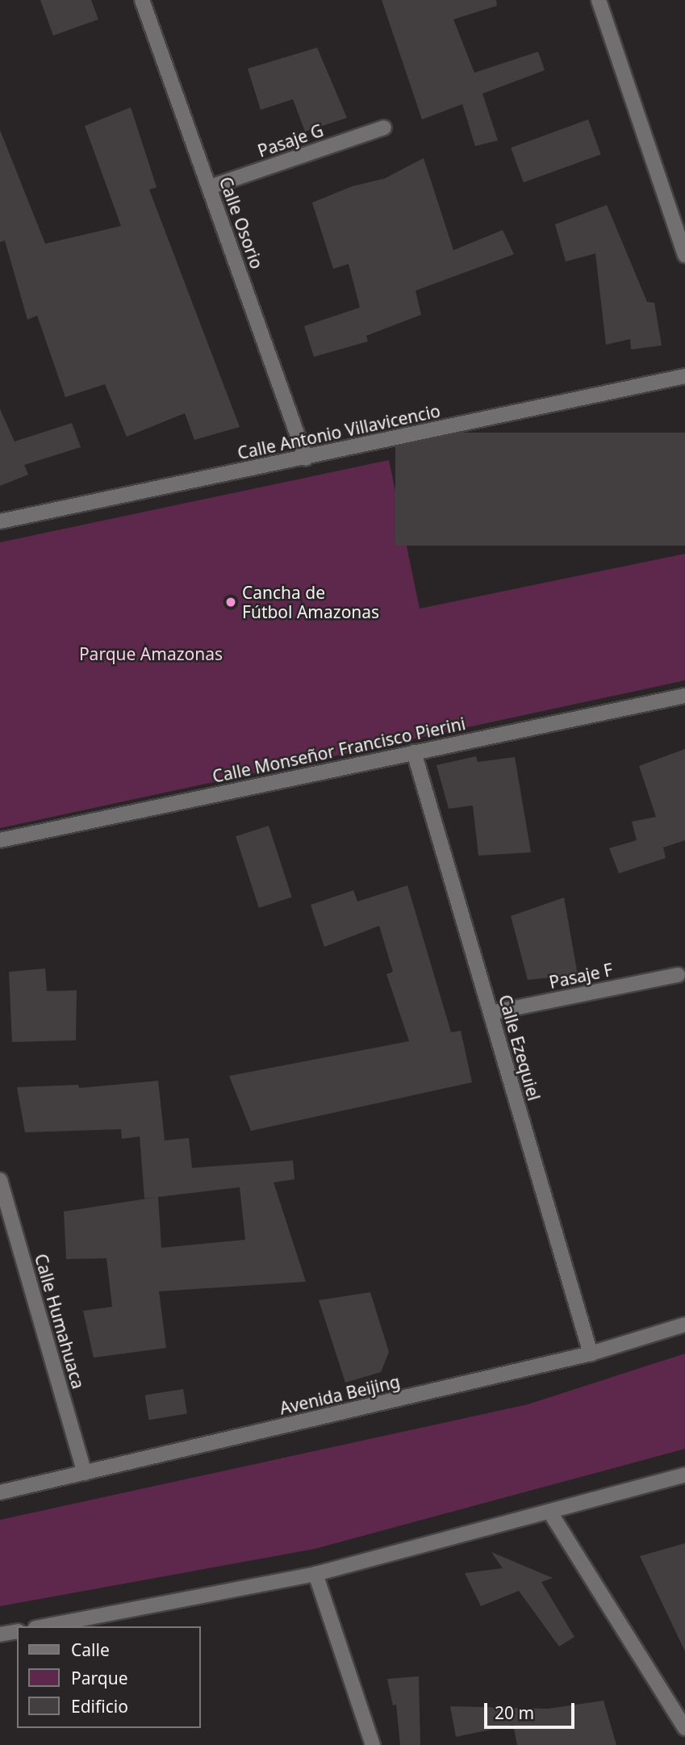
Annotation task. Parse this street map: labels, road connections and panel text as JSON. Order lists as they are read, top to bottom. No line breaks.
{"streets":{"street":["Pasaje G","Calle Osorio","Calle Antonio Villavicencio","Calle Monseñor Francisco Pierini","Pasaje F","Calle Ezequiel","Calle Humahuaca","Avenida Beijing"]},"crossings":[["Pasaje G","Calle Osorio"],["Calle Osorio","Calle Antonio Villavicencio"],["Calle Monseñor Francisco Pierini","Calle Ezequiel"],["Pasaje F","Calle Ezequiel"],["Calle Ezequiel","Avenida Beijing"],["Calle Humahuaca","Avenida Beijing"]],"parks":["Parque Amazonas"],"places":["Cancha de Fútbol Amazonas"],"legend":["Calle","Parque","Edificio"],"scale_bar":"20 m"}
